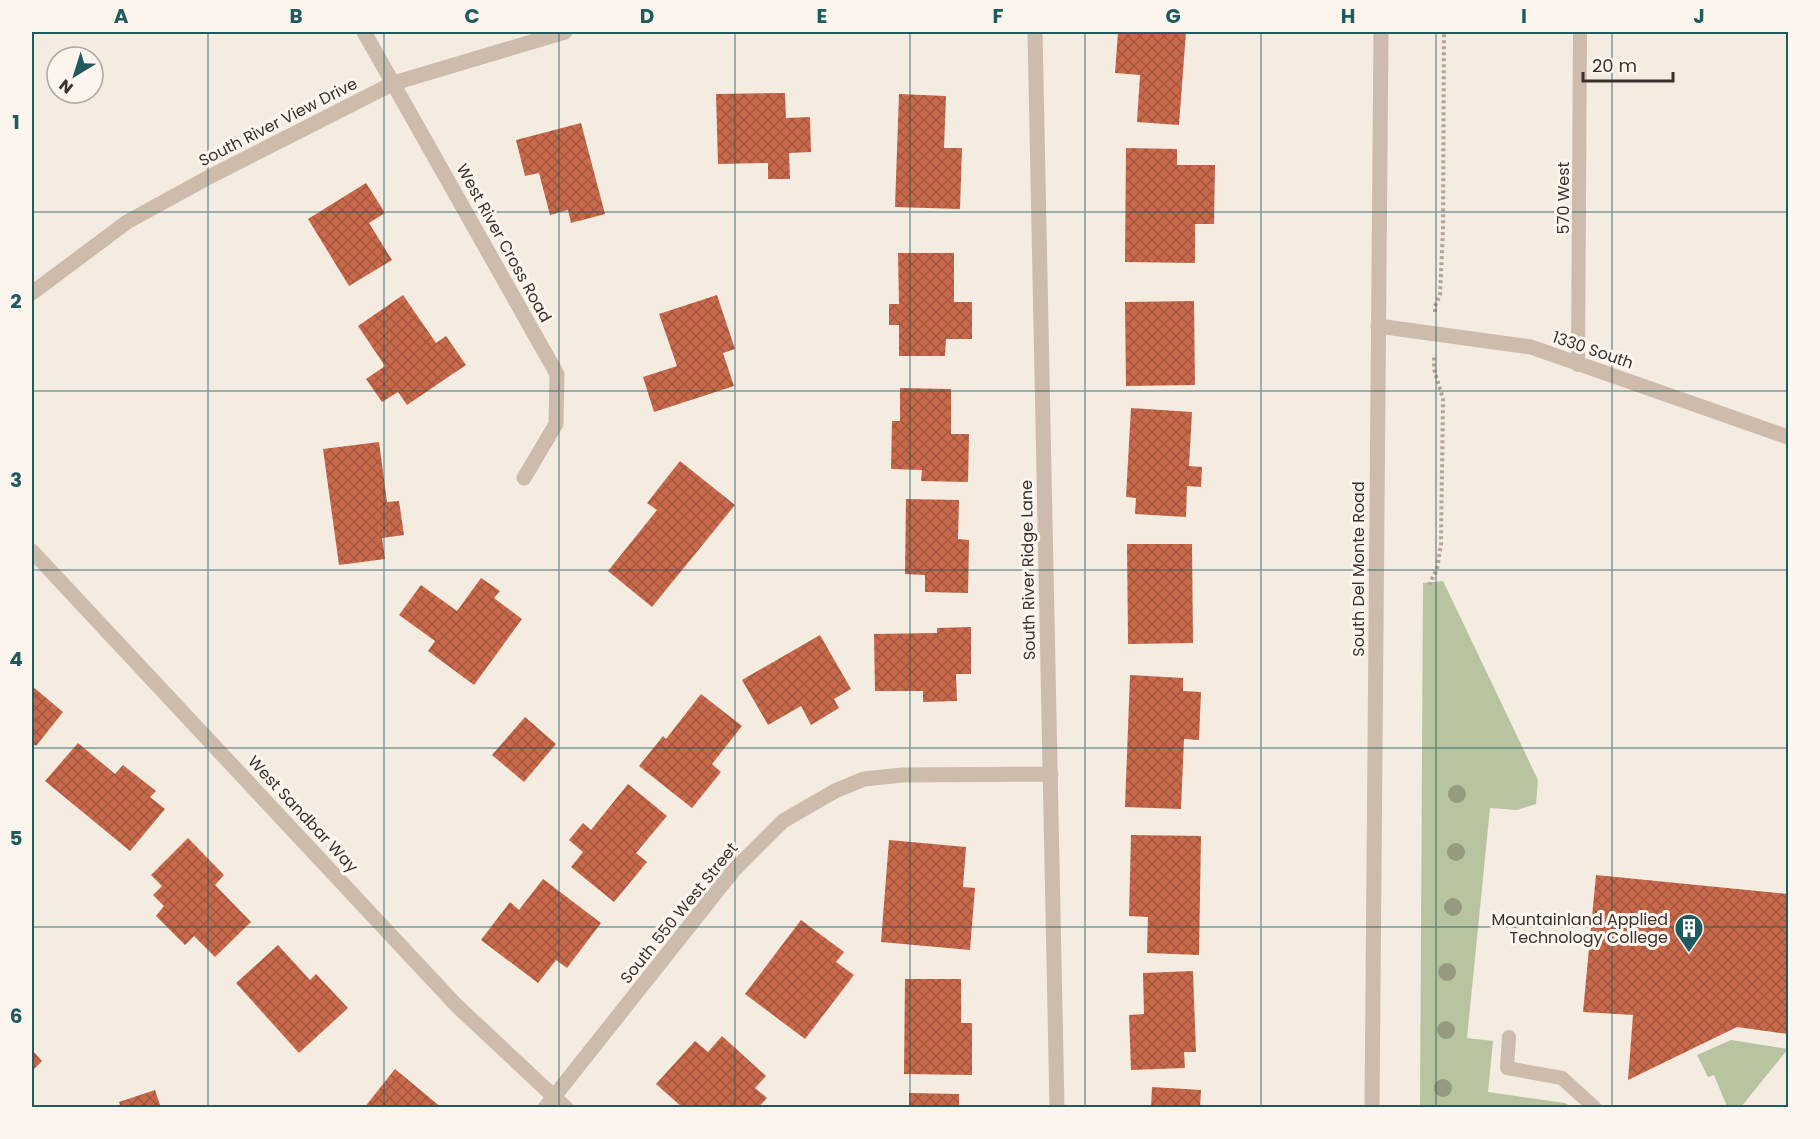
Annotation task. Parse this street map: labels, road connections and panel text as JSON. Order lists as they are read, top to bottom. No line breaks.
{"streets":{"street":["South River View Drive","West River Cross Road","1330 South","South Del Monte Road","South River Ridge Lane","West Sandbar Way","South 550 West Street"],"lane":["570 West"]},"crossings":[["South River View Drive","West River Cross Road"],["570 West","1330 South"],["1330 South","South Del Monte Road"],["South River Ridge Lane","South 550 West Street"],["West Sandbar Way","South 550 West Street"]],"places":{"building":["Mountainland Applied Technology College"]},"scale_bar":"20 m","north":"bottom left","grid":{"columns":["A","B","C","D","E","F","G","H","I","J"],"rows":["1","2","3","4","5","6"]}}
